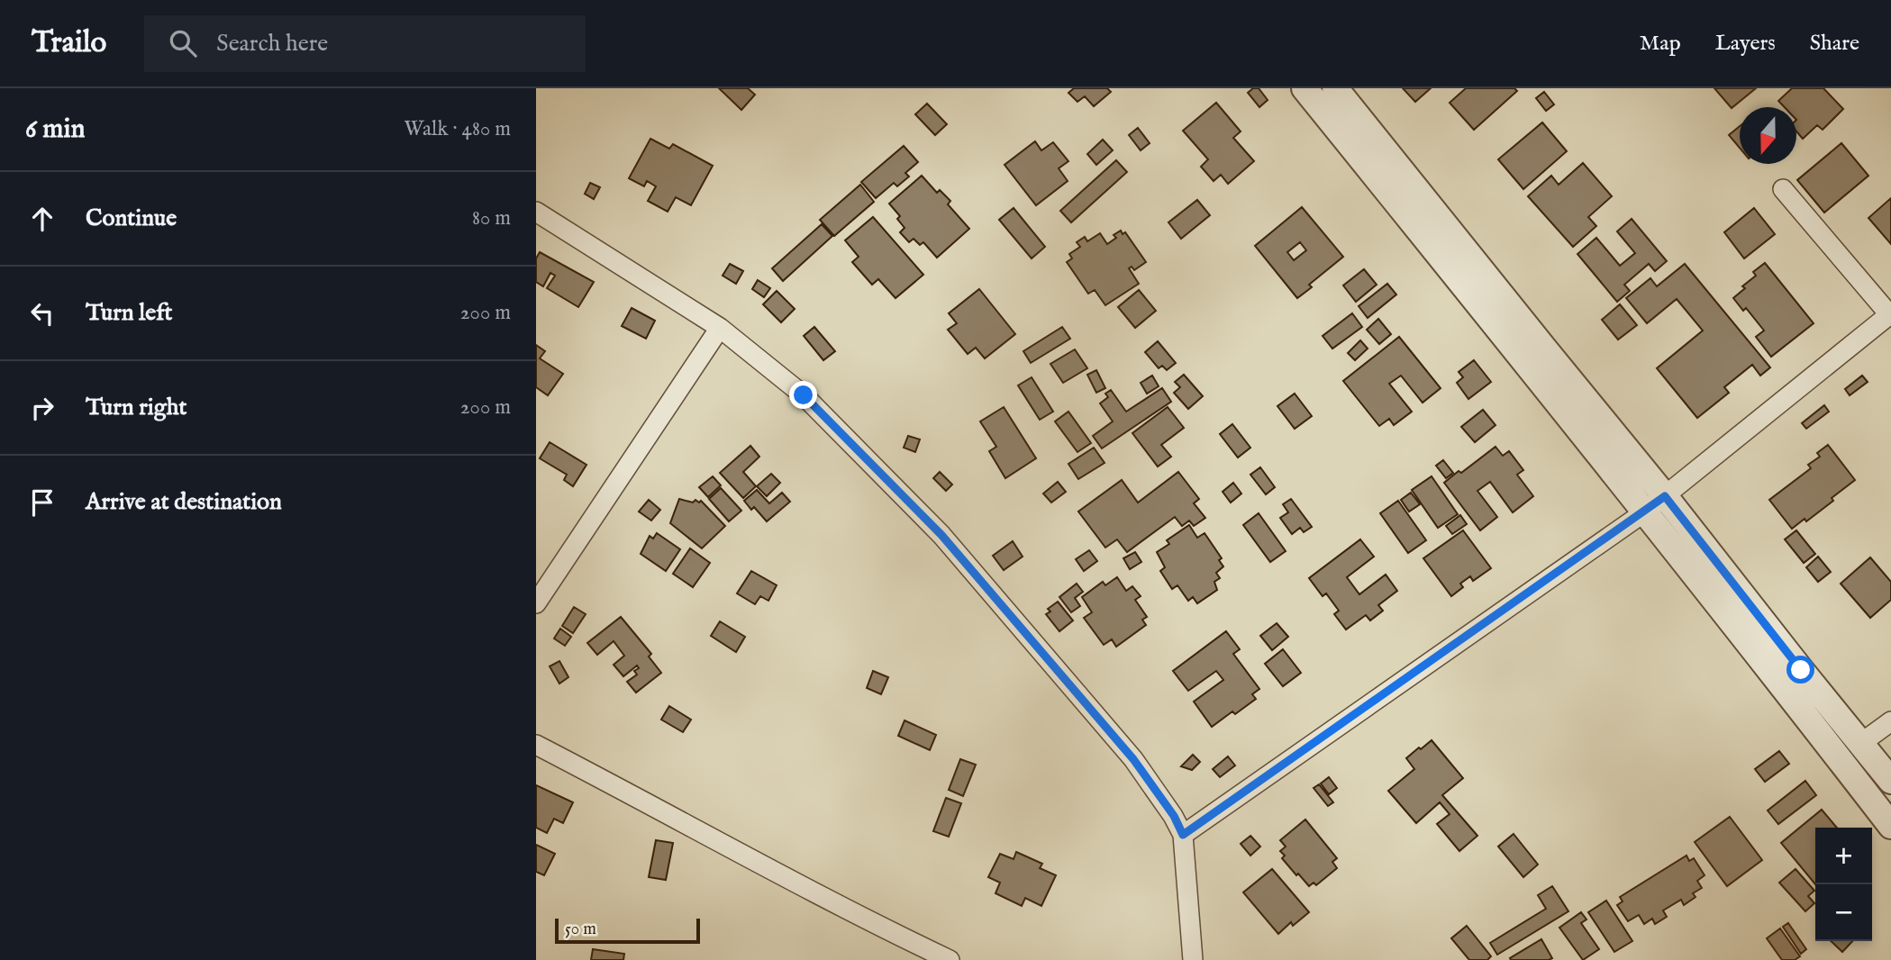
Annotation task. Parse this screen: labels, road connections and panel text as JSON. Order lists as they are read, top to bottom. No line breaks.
{"scale_bar":"50 m","north":"bottom","page":{"header":"Trailo","search":"Search here","nav":["Map","Layers","Share"],"heading":["6 min","Walk · 480 m"],"list":[["Continue","80 m"],["Turn left","200 m"],["Turn right","200 m"],"Arrive at destination"],"map_buttons":["+","−"],"scale":"50 m"}}
